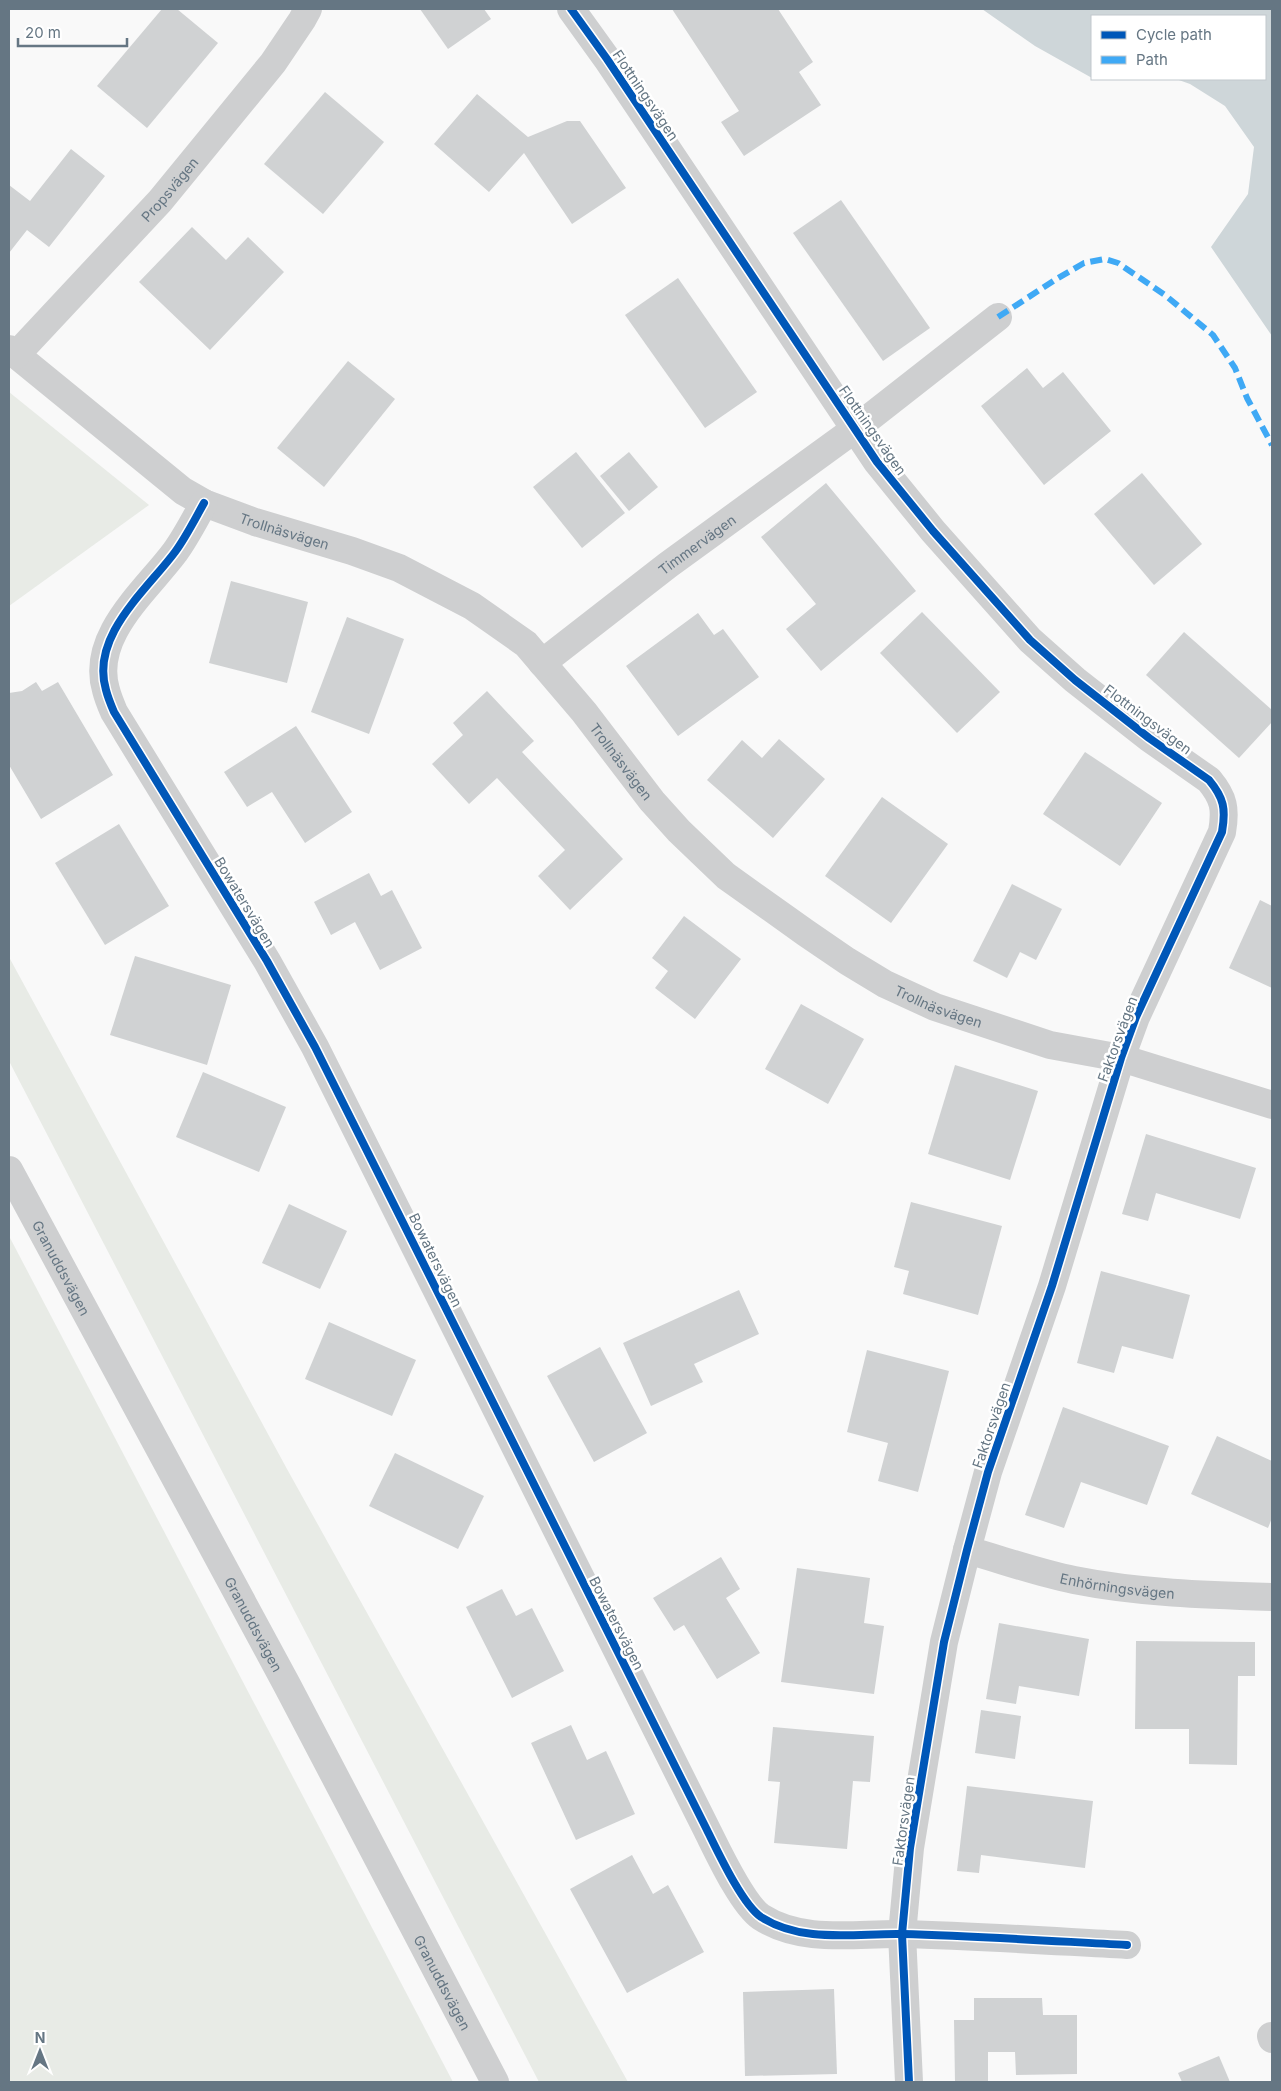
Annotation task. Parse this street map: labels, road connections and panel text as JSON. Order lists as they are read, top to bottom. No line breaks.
{"streets":{"street":["Flottningsvägen","Propsvägen","Trollnäsvägen","Timmervägen","Bowatersvägen","Faktorsvägen","Granuddsvägen","Enhörningsvägen"]},"crossings":[["Flottningsvägen","Timmervägen"],["Flottningsvägen","Faktorsvägen"],["Propsvägen","Trollnäsvägen"],["Trollnäsvägen","Timmervägen"],["Trollnäsvägen","Bowatersvägen"],["Trollnäsvägen","Faktorsvägen"],["Bowatersvägen","Faktorsvägen"],["Faktorsvägen","Enhörningsvägen"]],"legend":["Cycle path","Path"],"scale_bar":"20 m","north":"top"}
